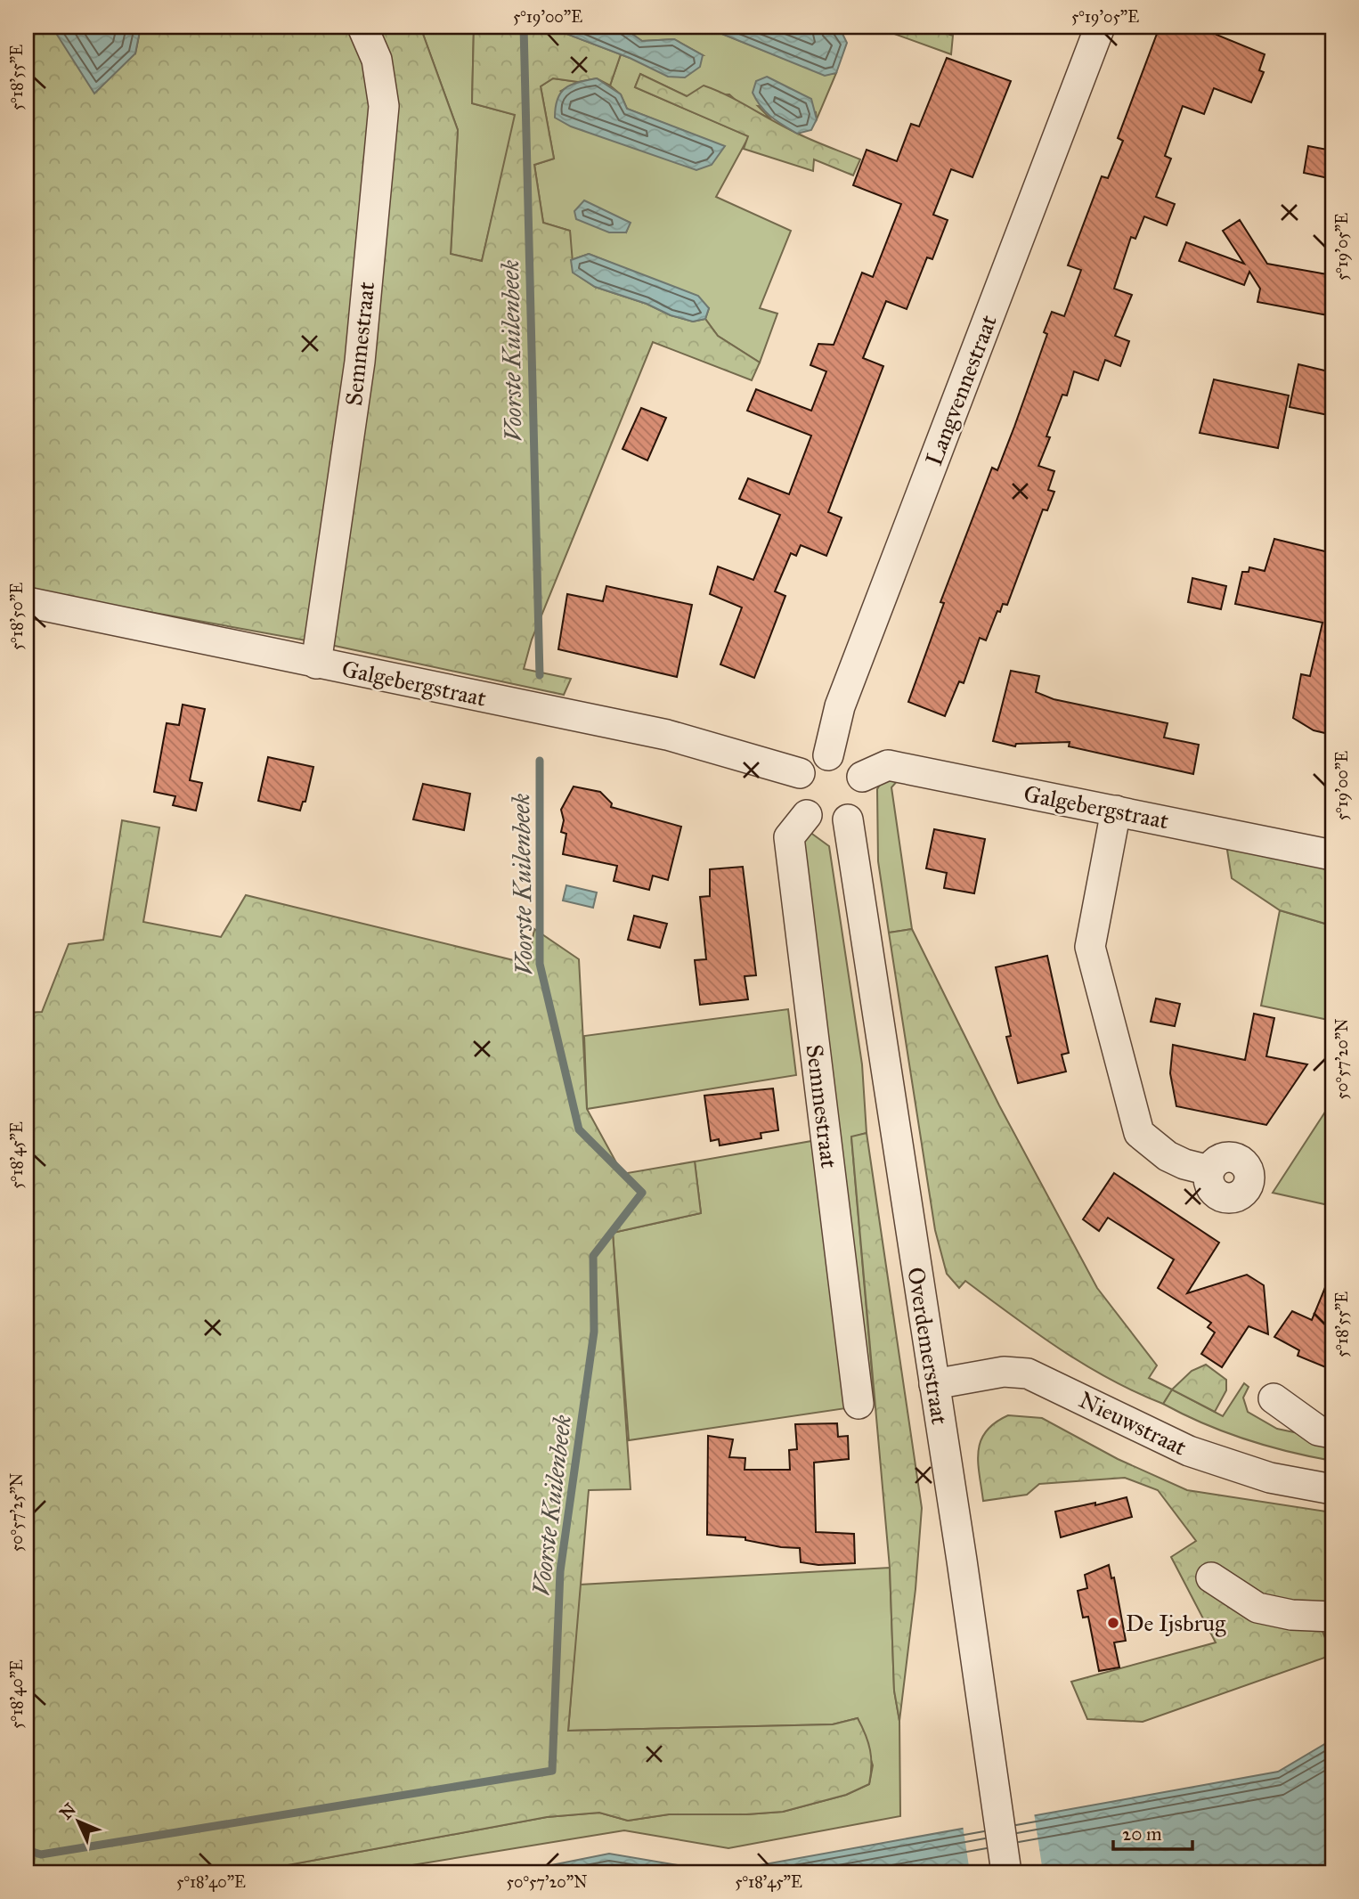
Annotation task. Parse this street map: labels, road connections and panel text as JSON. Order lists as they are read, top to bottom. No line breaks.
{"streets":{"street":["Semmestraat","Langvennestraat","Galgebergstraat","Overdemerstraat","Nieuwstraat"]},"crossings":[["Semmestraat","Langvennestraat"],["Semmestraat","Galgebergstraat"],["Semmestraat","Overdemerstraat"],["Langvennestraat","Galgebergstraat"],["Langvennestraat","Overdemerstraat"],["Galgebergstraat","Overdemerstraat"],["Overdemerstraat","Nieuwstraat"]],"water":["Voorste Kuilenbeek"],"places":["De Ijsbrug"],"scale_bar":"20 m","north":"top left","coordinates":["5°19'00\"E","5°19'05\"E","5°18'55\"E","5°18'50\"E","50°57'20\"N","5°18'45\"E","50°57'25\"N","5°18'40\"E"]}
